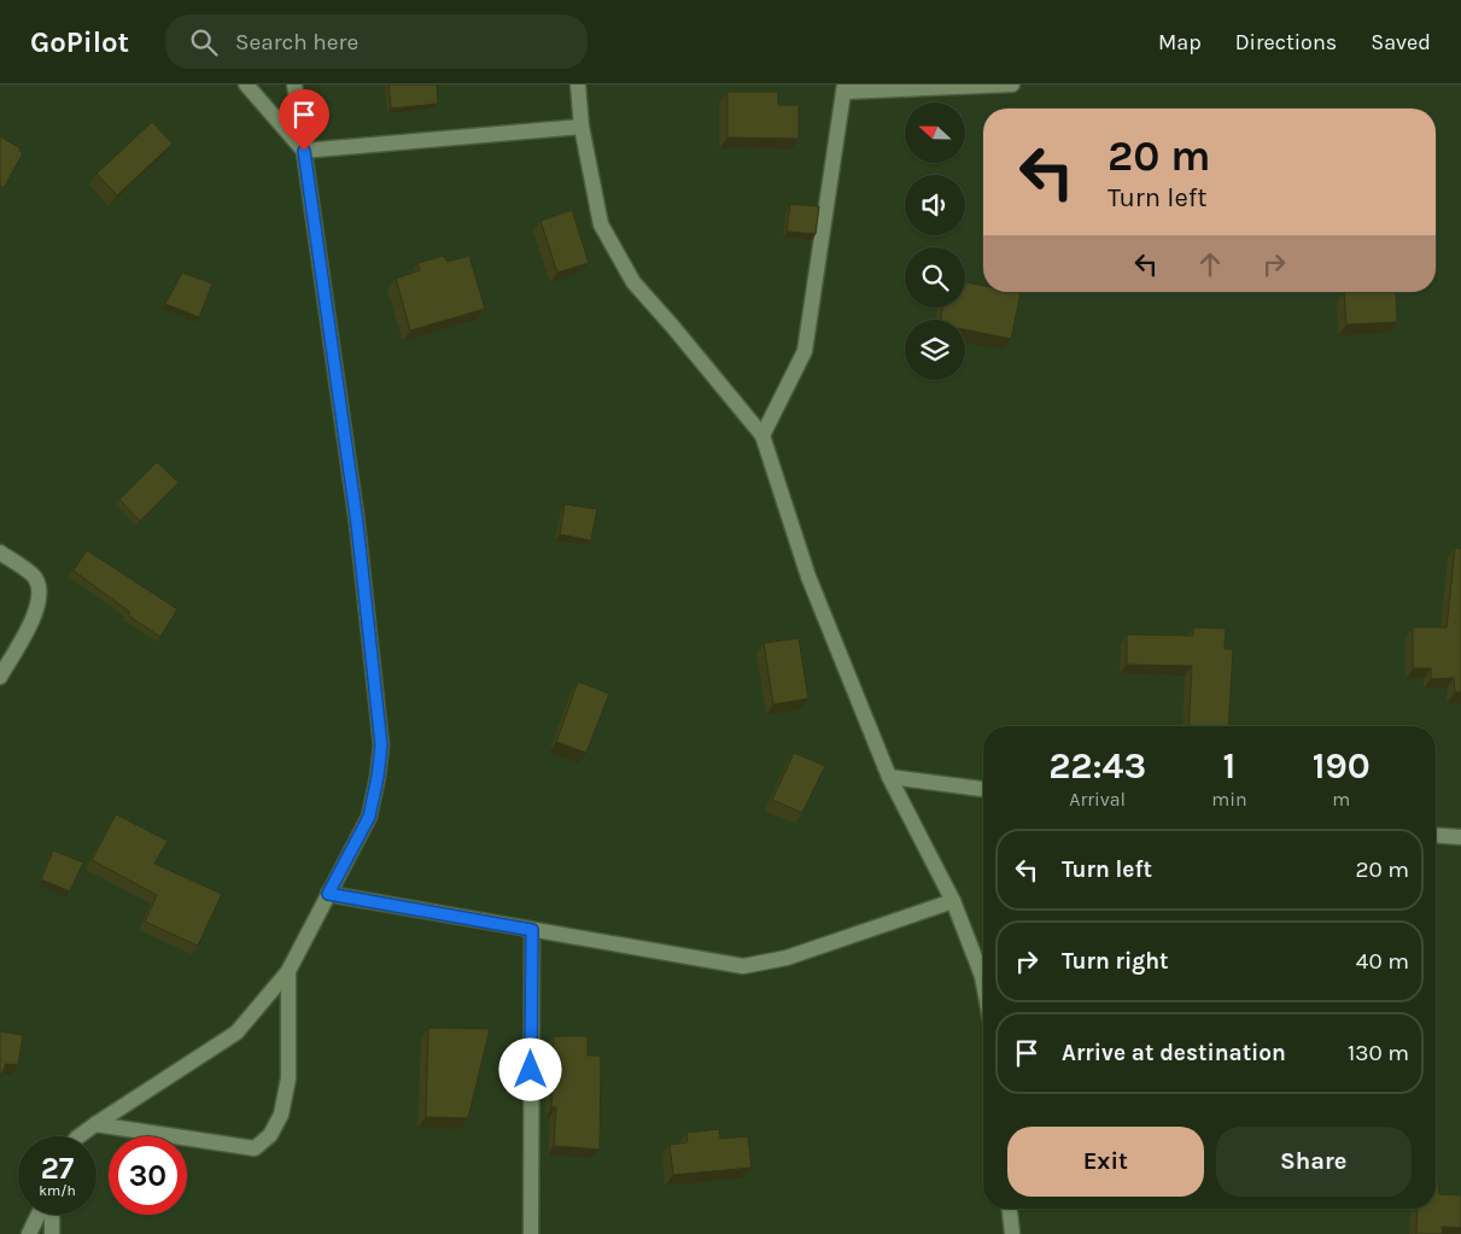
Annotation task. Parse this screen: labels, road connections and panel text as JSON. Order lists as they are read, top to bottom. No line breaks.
{"north":"left","page":{"header":"GoPilot","search":"Search here","nav":["Map","Directions","Saved"],"turn":["20 m","Turn left"],"eta":["22:43","Arrival","1","min","190","m"],"list":[{"name":"Turn left","value":"20 m"},{"name":"Turn right","value":"40 m"},{"name":"Arrive at destination","value":"130 m"}],"buttons":["Exit","Share"],"speed":"27 km/h","limit":"30"}}
